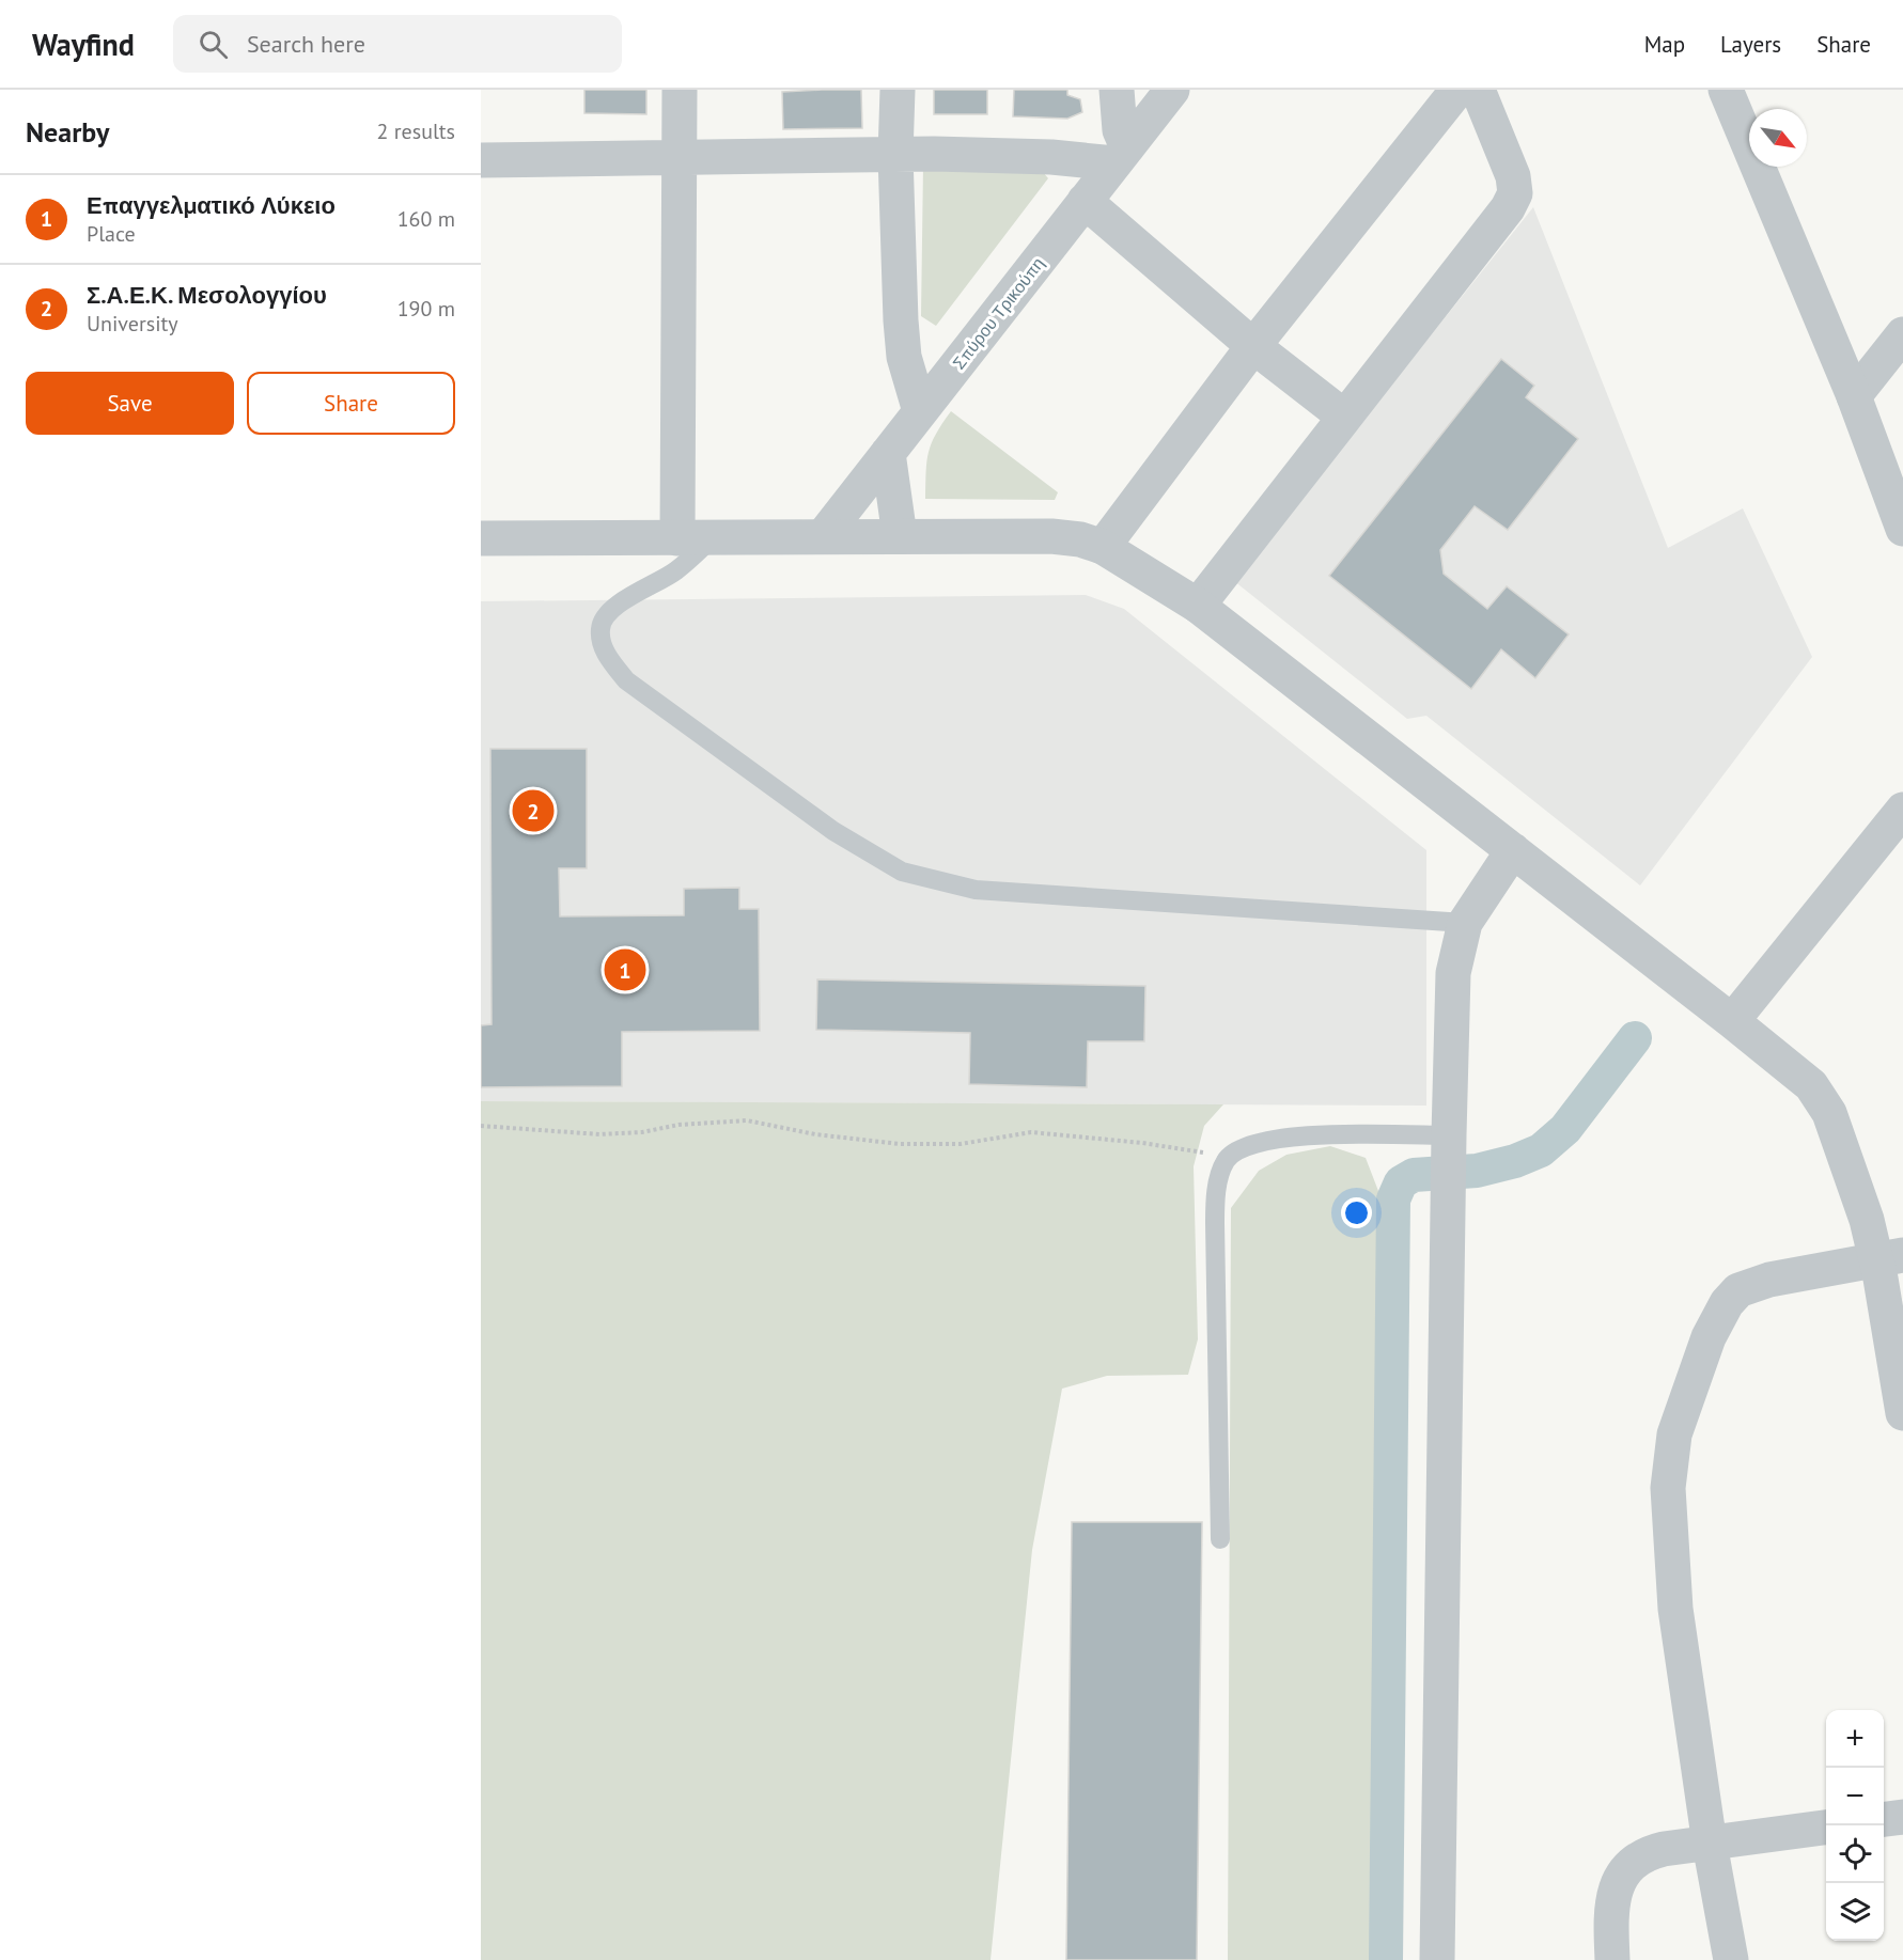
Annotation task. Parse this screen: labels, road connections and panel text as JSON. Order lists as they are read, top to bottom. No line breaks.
{"streets":{"street":["Σπύρου Τρικούπη"]},"north":"bottom right","page":{"header":"Wayfind","search":"Search here","nav":["Map","Layers","Share"],"heading":["Nearby","2 results"],"list":[{"mark":"1","name":"Επαγγελματικό Λύκειο","note":"Place","value":"160 m"},{"mark":"2","name":"Σ.Α.Ε.Κ. Μεσολογγίου","note":"University","value":"190 m"}],"buttons":["Save","Share"],"pins":["2","1"],"map_buttons":["+","−"]}}
